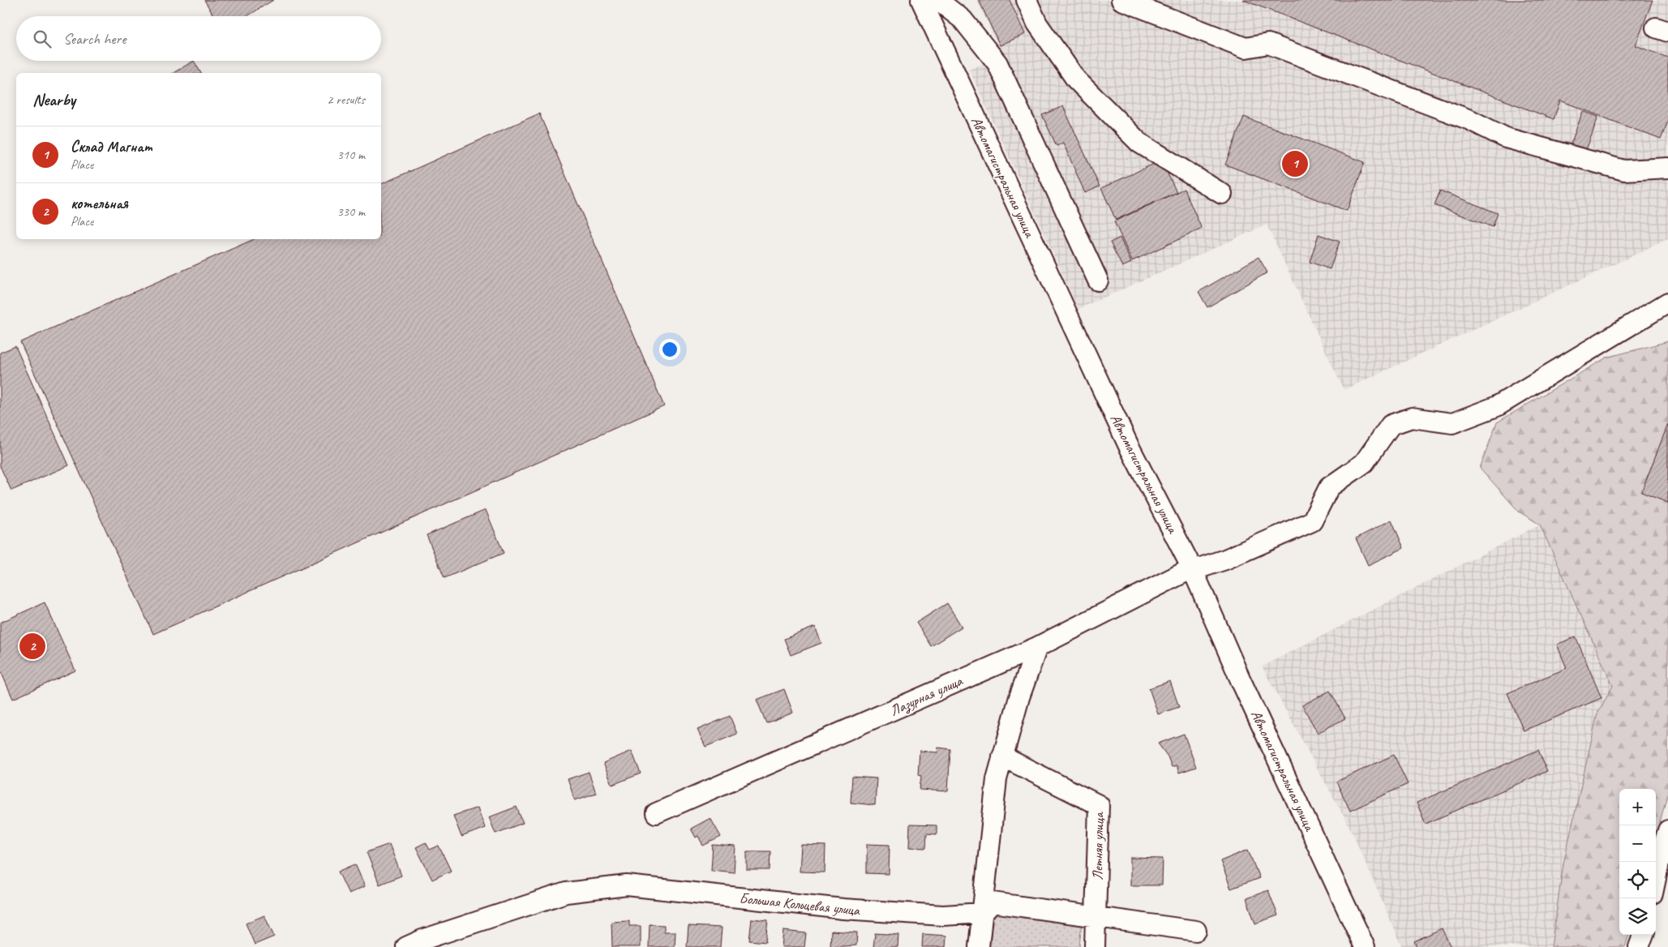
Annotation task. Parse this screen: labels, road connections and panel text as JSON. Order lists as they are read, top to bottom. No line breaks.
{"streets":{"street":["Автомагистральная улица","Лазурная улица","Летняя улица","Большая Кольцевая улица"]},"crossings":[["Автомагистральная улица","Лазурная улица"],["Летняя улица","Большая Кольцевая улица"]],"page":{"search":"Search here","heading":["Nearby","2 results"],"list":[{"mark":"1","name":"Склад Магнат","note":"Place","value":"310 m"},{"mark":"2","name":"котельная","note":"Place","value":"330 m"}],"pins":["1","2"],"map_buttons":["+","−"]}}
